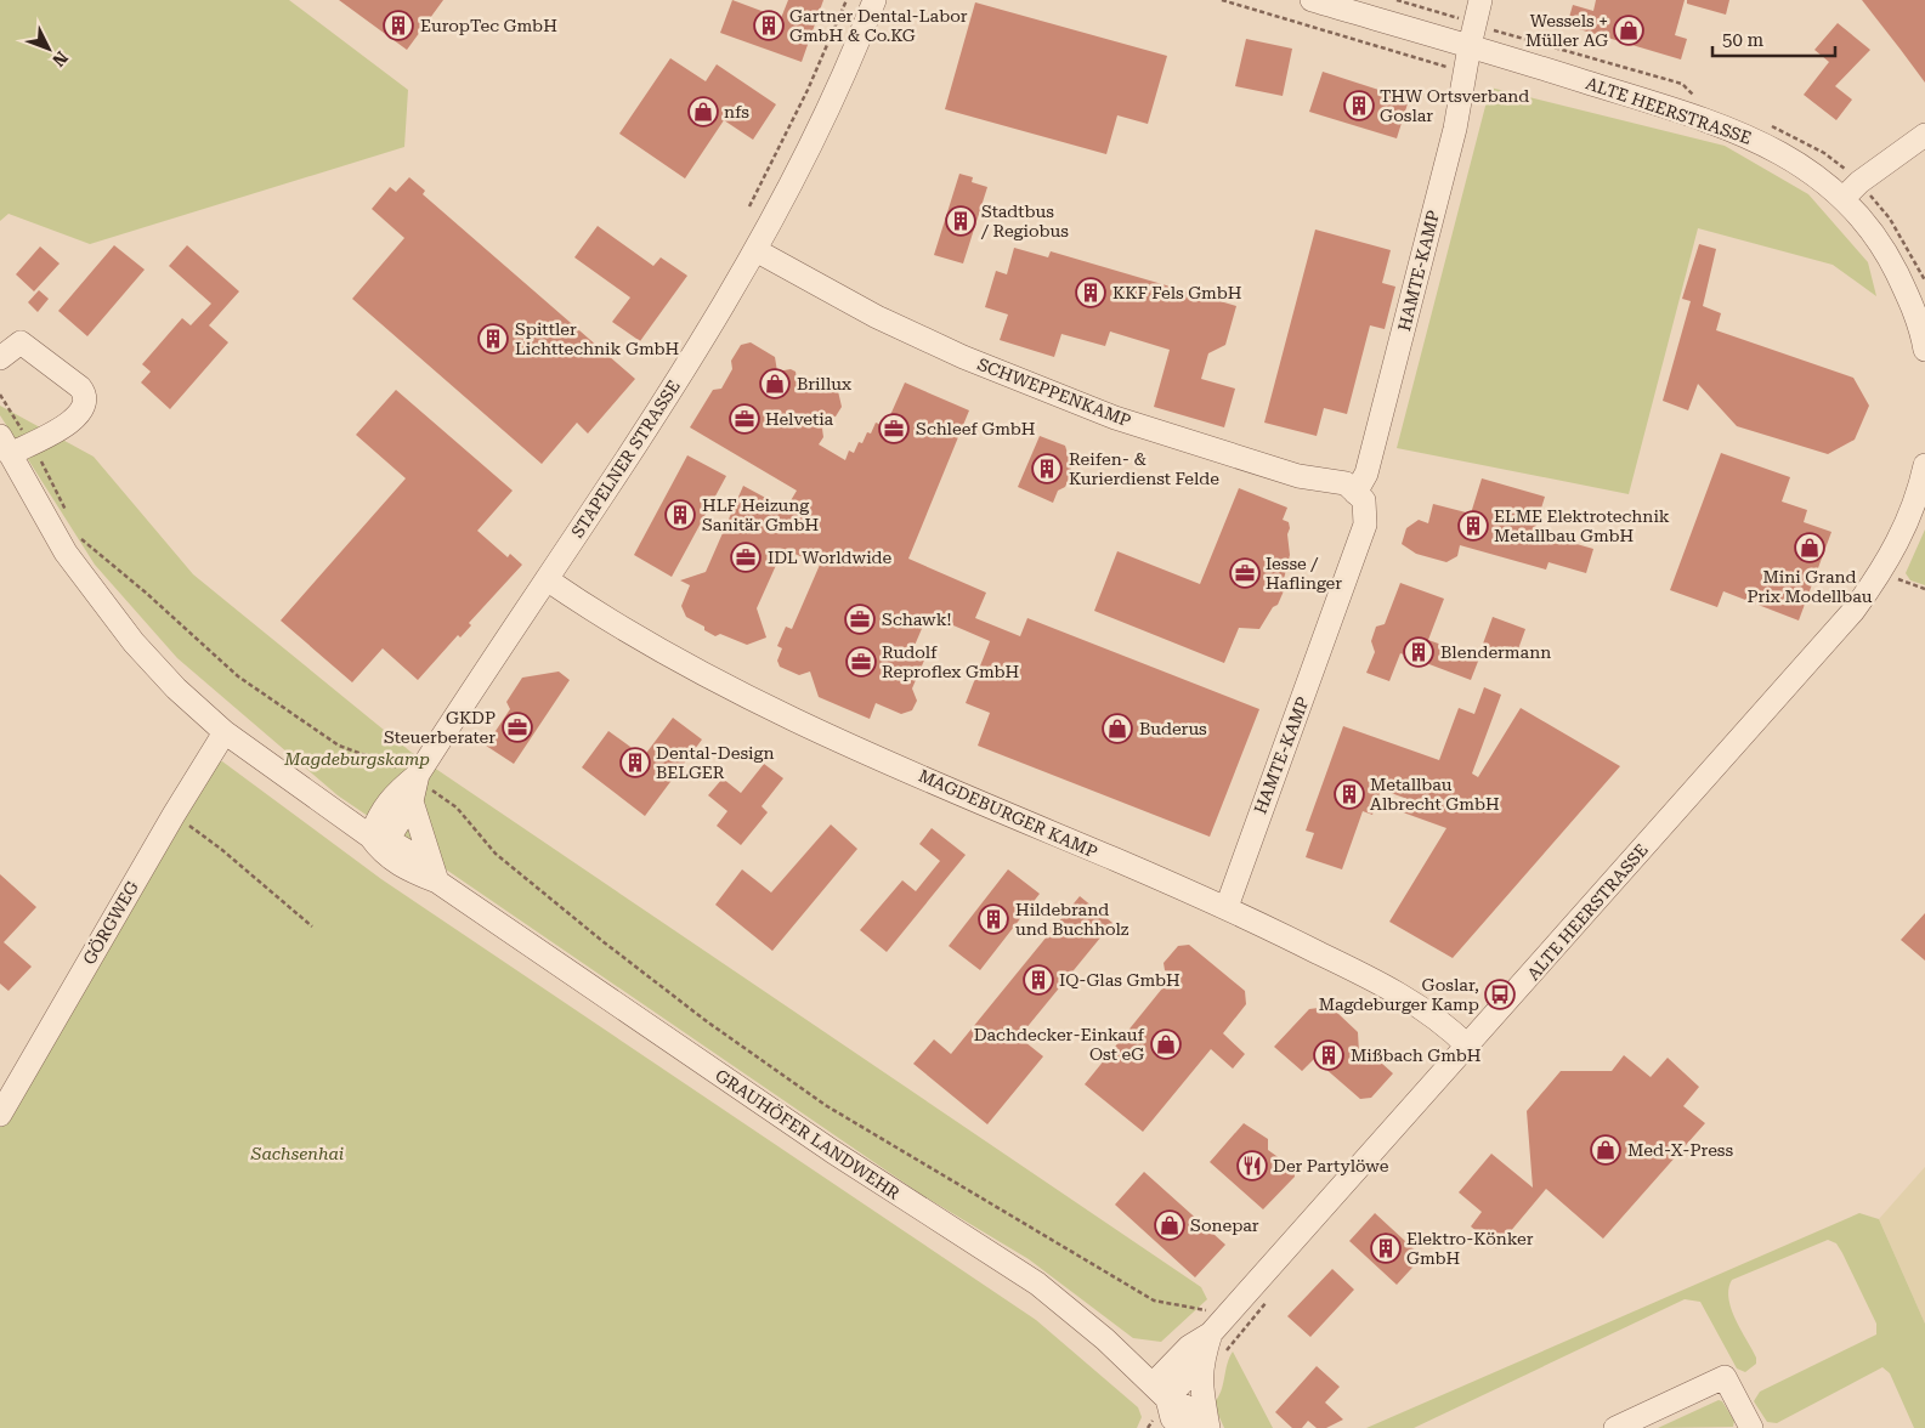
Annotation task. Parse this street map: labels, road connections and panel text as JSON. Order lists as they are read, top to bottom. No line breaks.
{"streets":{"street":["ALTE HEERSTRASSE","HAMTE-KAMP","SCHWEPPENKAMP","STAPELNER STRASSE","MAGDEBURGER KAMP","GÖRGWEG","GRAUHÖFER LANDWEHR"]},"crossings":[["ALTE HEERSTRASSE","HAMTE-KAMP"],["ALTE HEERSTRASSE","MAGDEBURGER KAMP"],["ALTE HEERSTRASSE","GRAUHÖFER LANDWEHR"],["HAMTE-KAMP","SCHWEPPENKAMP"],["HAMTE-KAMP","MAGDEBURGER KAMP"],["SCHWEPPENKAMP","STAPELNER STRASSE"],["STAPELNER STRASSE","MAGDEBURGER KAMP"],["STAPELNER STRASSE","GRAUHÖFER LANDWEHR"],["GÖRGWEG","GRAUHÖFER LANDWEHR"]],"parks":["Magdeburgskamp","Sachsenhai"],"places":{"building":["EuropTec GmbH","Gartner Dental-Labor GmbH & Co.KG","THW Ortsverband Goslar","Stadtbus / Regiobus","KKF Fels GmbH","Spittler Lichttechnik GmbH","Reifen- & Kurierdienst Felde","HLF Heizung Sanitär GmbH","ELME Elektrotechnik Metallbau GmbH","Blendermann","Dental-Design BELGER","Metallbau Albrecht GmbH","Hildebrand und Buchholz","IQ-Glas GmbH","Mißbach GmbH","Elektro-Könker GmbH"],"shop":["Wessels + Müller AG","nfs","Brillux","Mini Grand Prix Modellbau","Buderus","Dachdecker-Einkauf Ost eG","Med-X-Press","Sonepar"],"office":["Helvetia","Schleef GmbH","IDL Worldwide","Iesse / Haflinger","Schawk!","Rudolf Reproflex GmbH","GKDP Steuerberater"],"bus stop":["Goslar, Magdeburger Kamp"],"restaurant":["Der Partylöwe"]},"scale_bar":"50 m","north":"bottom right"}
